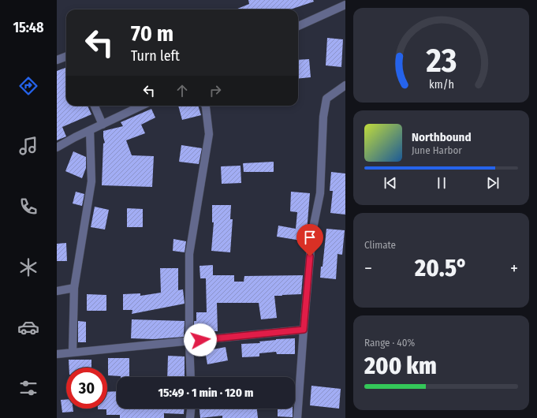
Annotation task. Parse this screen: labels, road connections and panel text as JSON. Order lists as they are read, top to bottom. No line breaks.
{"page":{"tabs":"15:48","turn":["70 m","Turn left"],"song":["Northbound","June Harbor"],"tile":["Climate",["Range · 40%","200 km"]],"heat":["−","20.5°","+"],"limit":"30","trip":"15:49 · 1 min · 120 m","gauge":["23","km/h"]}}
